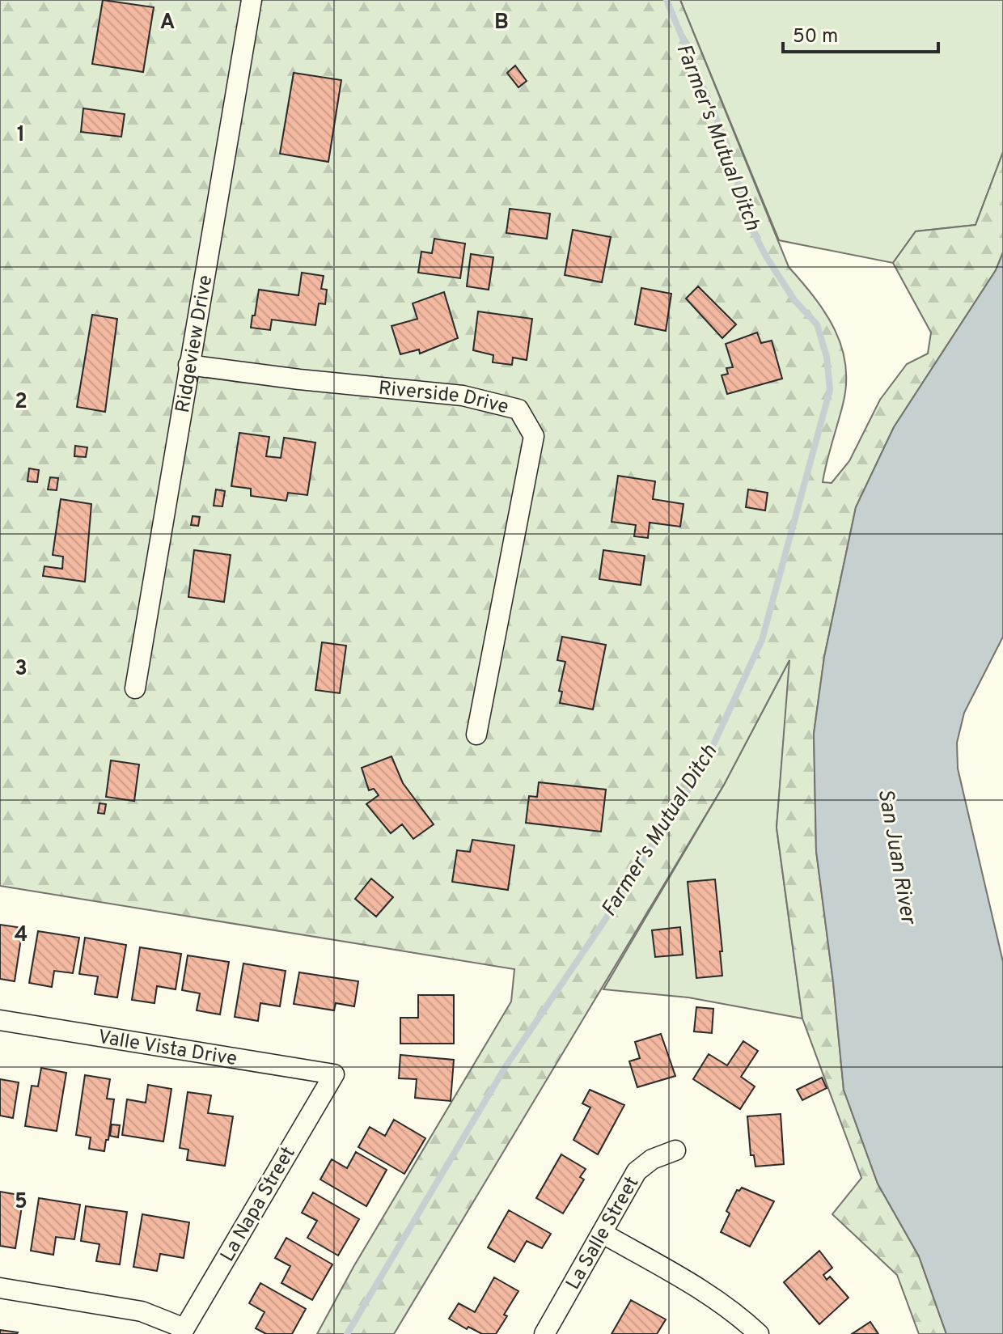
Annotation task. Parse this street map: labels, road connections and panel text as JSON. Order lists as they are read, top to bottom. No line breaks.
{"streets":{"street":["Ridgeview Drive","Riverside Drive","Valle Vista Drive","La Napa Street","La Salle Street"]},"crossings":[["Ridgeview Drive","Riverside Drive"],["Valle Vista Drive","La Napa Street"]],"water":["Farmer's Mutual Ditch","San Juan River"],"scale_bar":"50 m","grid":{"columns":["A","B"],"rows":["1","2","3","4","5"]}}
